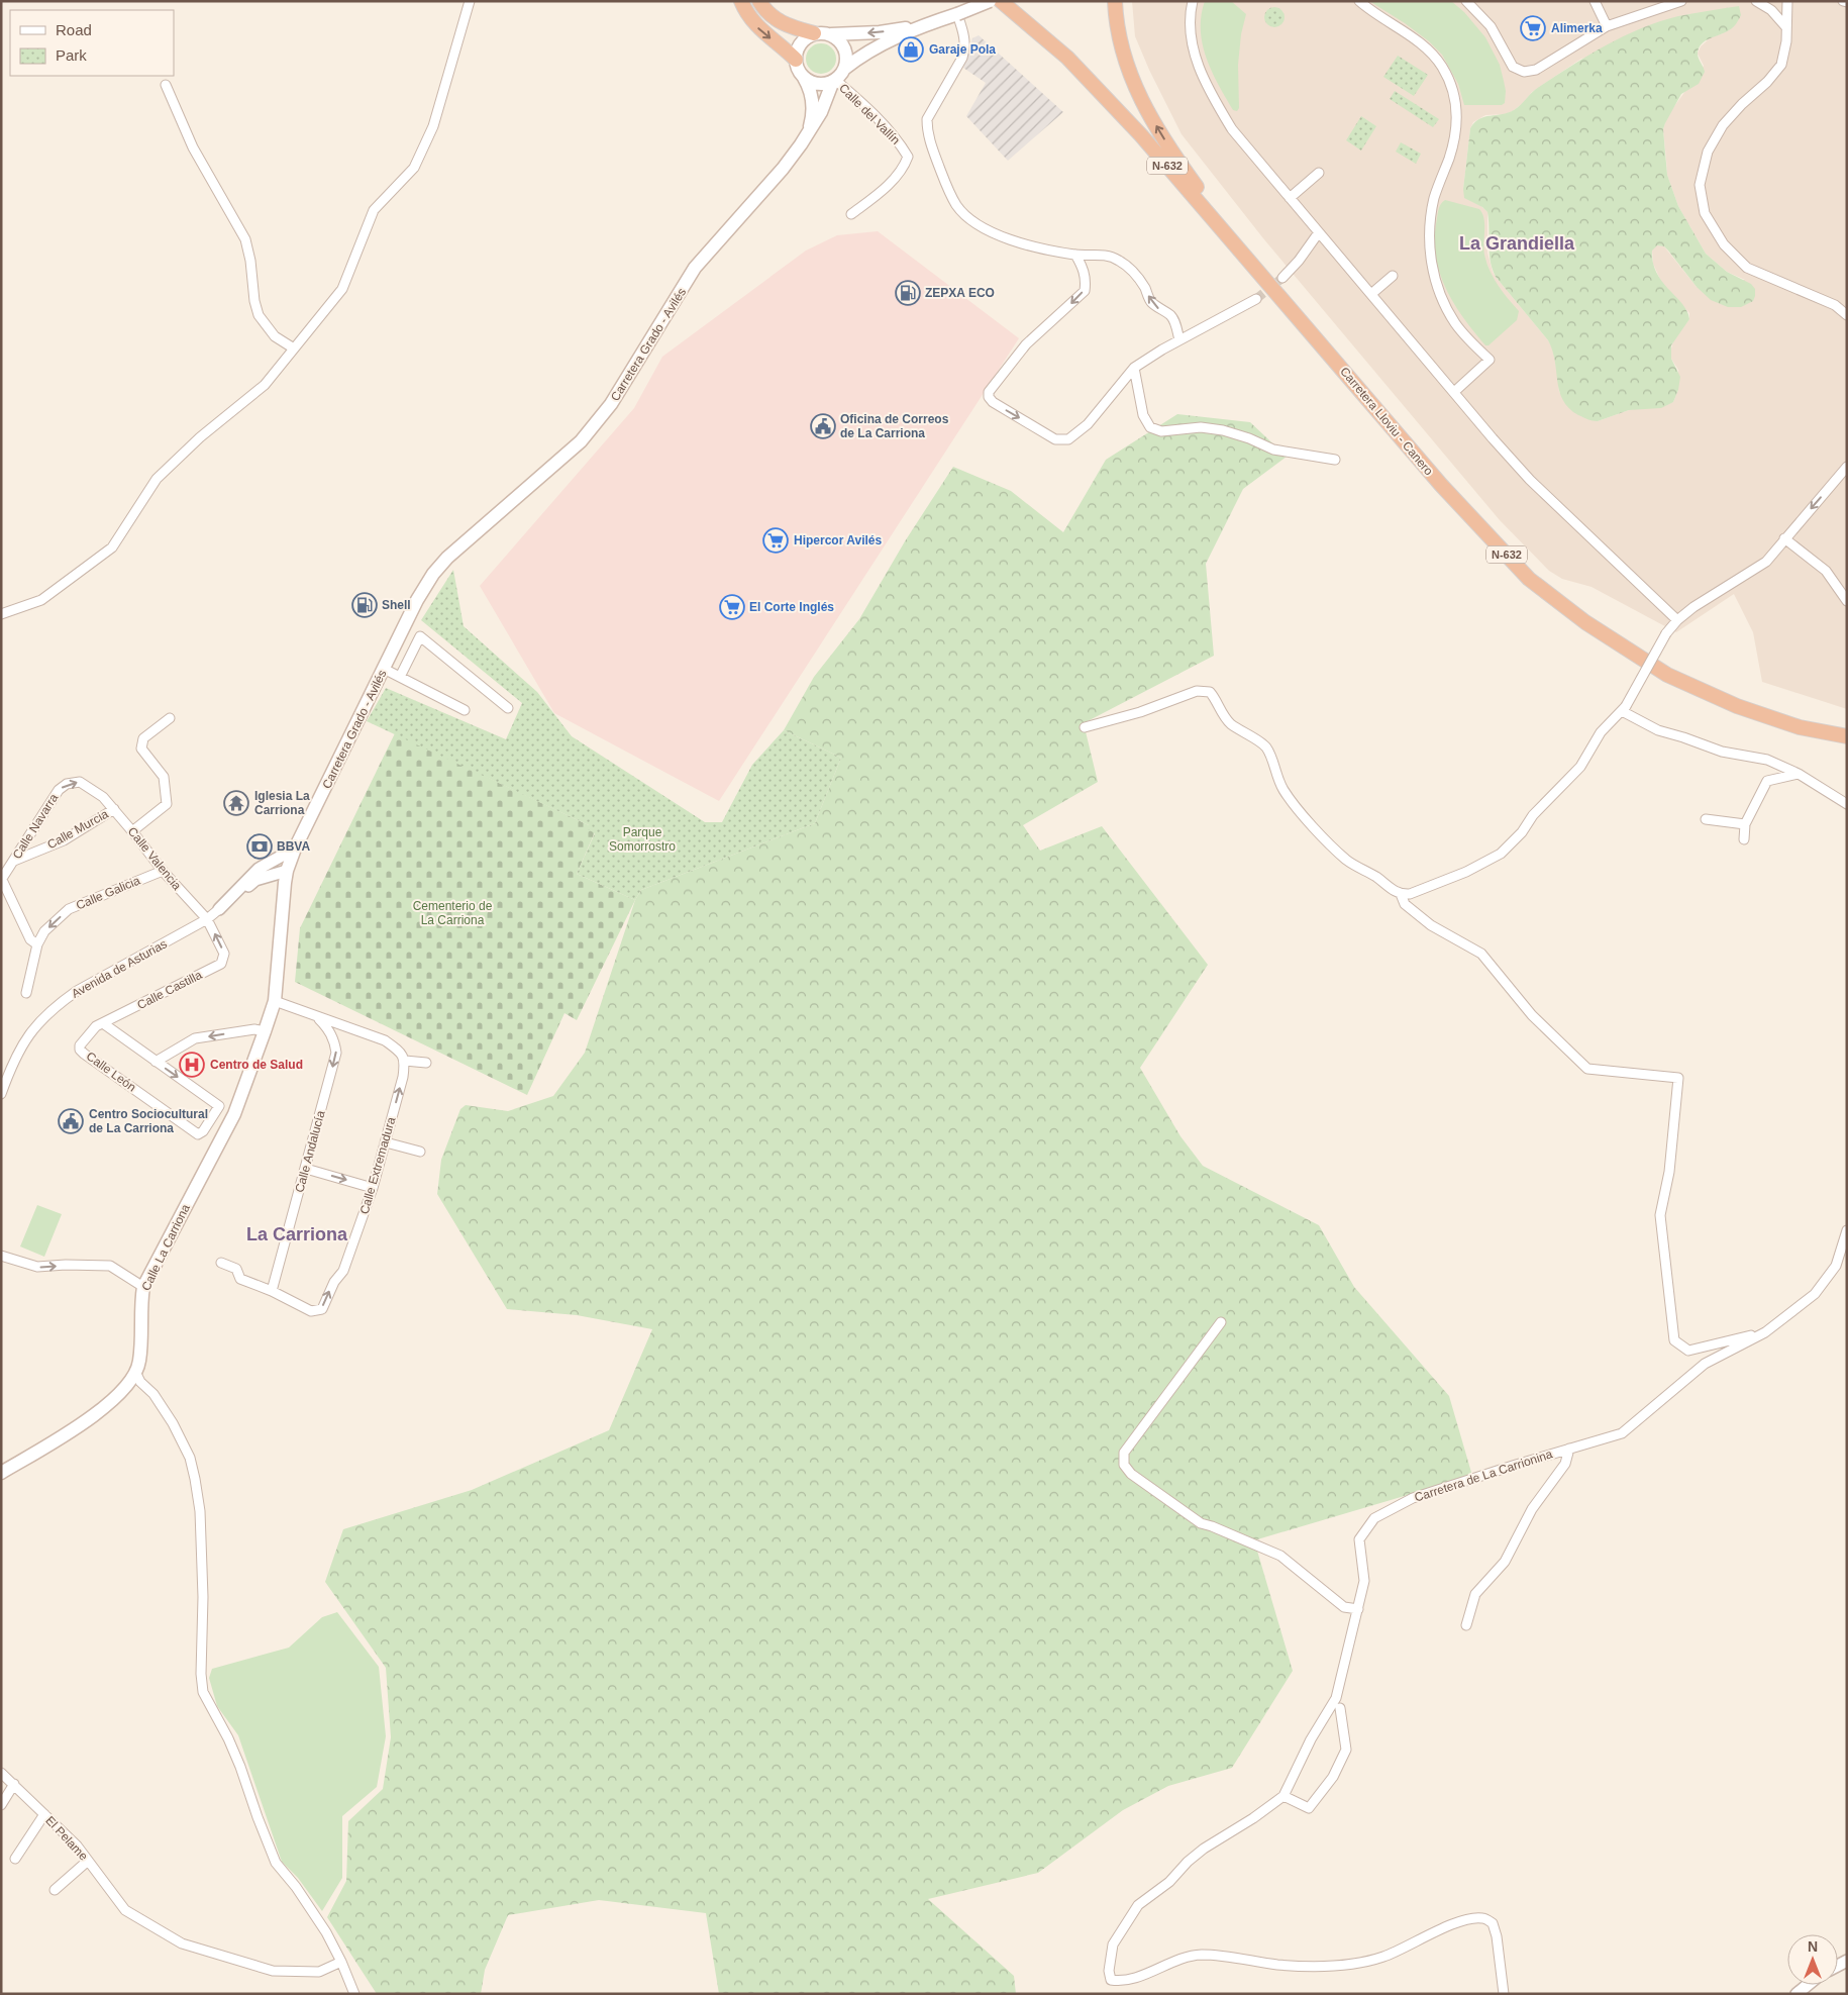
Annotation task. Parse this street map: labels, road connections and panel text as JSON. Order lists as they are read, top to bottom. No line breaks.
{"streets":{"highway":["N-632","Carretera Lloviu - Canero"],"main road":["Carretera Grado - Avilés","Calle La Carriona"],"street":["Calle del Vallín","Calle Navarra","Calle Murcia","Calle Valencia","Calle Galicia","Avenida de Asturias","Calle Castilla","Calle León","Calle Andalucía","Calle Extremadura","Carretera de La Carrionina","El Pelame"]},"crossings":[["Calle del Vallín","Carretera Grado - Avilés"],["Carretera Grado - Avilés","Avenida de Asturias"],["Carretera Grado - Avilés","Calle La Carriona"],["Calle Navarra","Calle Murcia"],["Calle Navarra","Calle Valencia"],["Calle Murcia","Calle Valencia"],["Calle Valencia","Calle Galicia"],["Calle Valencia","Avenida de Asturias"],["Calle Valencia","Calle Castilla"],["Avenida de Asturias","Calle Castilla"],["Calle Castilla","Calle León"],["Calle Andalucía","Calle Extremadura"]],"one_way":["Calle Navarra","Calle Galicia","Calle Castilla","Calle Andalucía","Calle Extremadura"],"districts":["La Grandiella","La Carriona"],"parks":["Parque Somorrostro","Cementerio de La Carriona"],"places":{"supermarket":["Alimerka","Hipercor Avilés","El Corte Inglés"],"shop":["Garaje Pola"],"fuel station":["ZEPXA ECO","Shell"],"public building":["Oficina de Correos de La Carriona","Centro Sociocultural de La Carriona"],"temple":["Iglesia La Carriona"],"bank":["BBVA"],"hospital":["Centro de Salud"]},"legend":["Road","Park"],"north":"top"}
